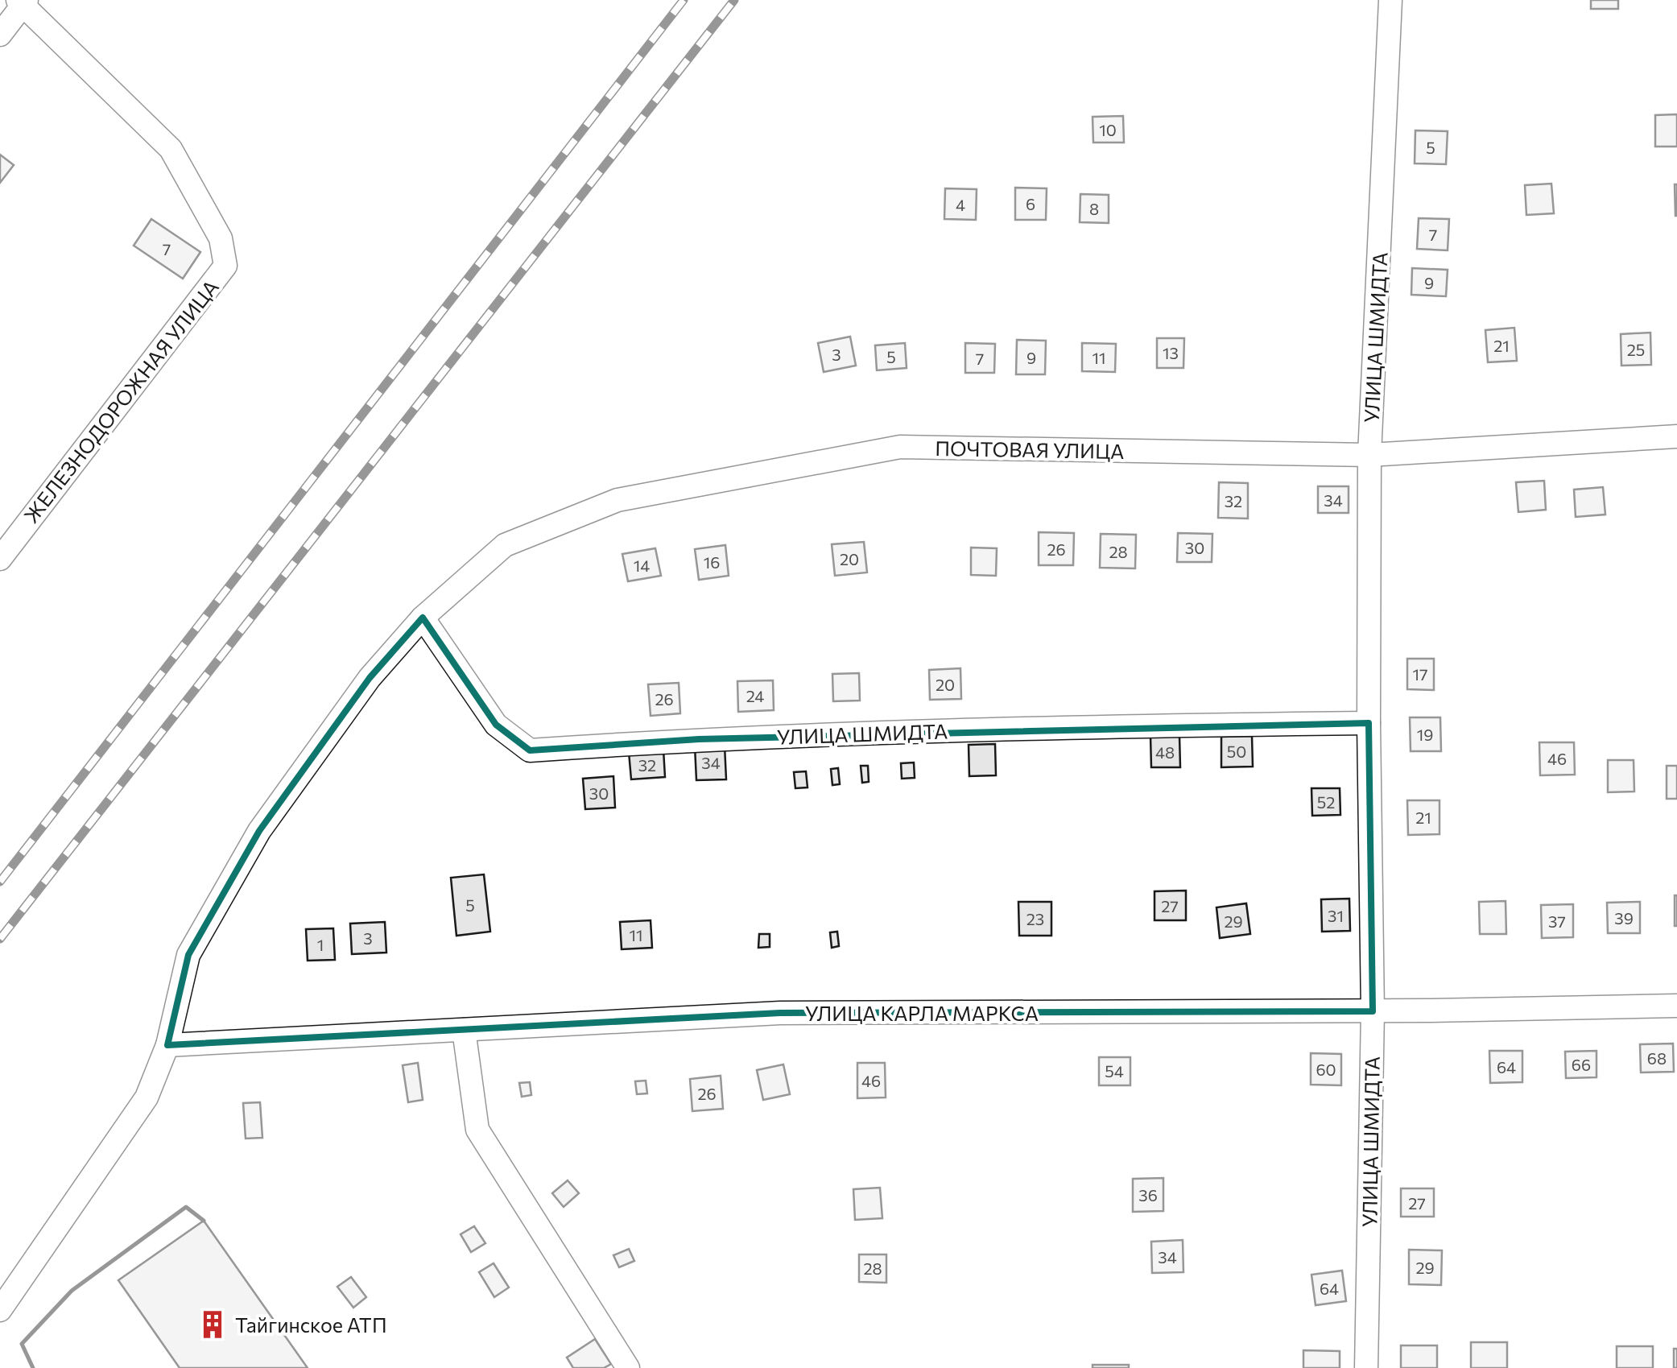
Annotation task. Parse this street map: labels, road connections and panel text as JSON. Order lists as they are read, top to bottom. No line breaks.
{"streets":{"street":["УЛИЦА ШМИДТА","ЖЕЛЕЗНОДОРОЖНАЯ УЛИЦА","ПОЧТОВАЯ УЛИЦА","УЛИЦА КАРЛА МАРКСА"]},"crossings":[["УЛИЦА ШМИДТА","ПОЧТОВАЯ УЛИЦА"],["УЛИЦА ШМИДТА","УЛИЦА КАРЛА МАРКСА"],["ПОЧТОВАЯ УЛИЦА","УЛИЦА КАРЛА МАРКСА"]],"places":{"building":["Тайгинское АТП"]},"house_numbers":["10","5","6","4","8","7","7","9","21","25","13","3","5","9","11","7","34","32","30","26","28","20","16","14","17","20","24","26","19","50","48","46","34","32","30","52","21","5","27","31","39","23","29","37","11","3","1","68","66","64","60","54","46","26","36","27","34","29","28","64"]}
